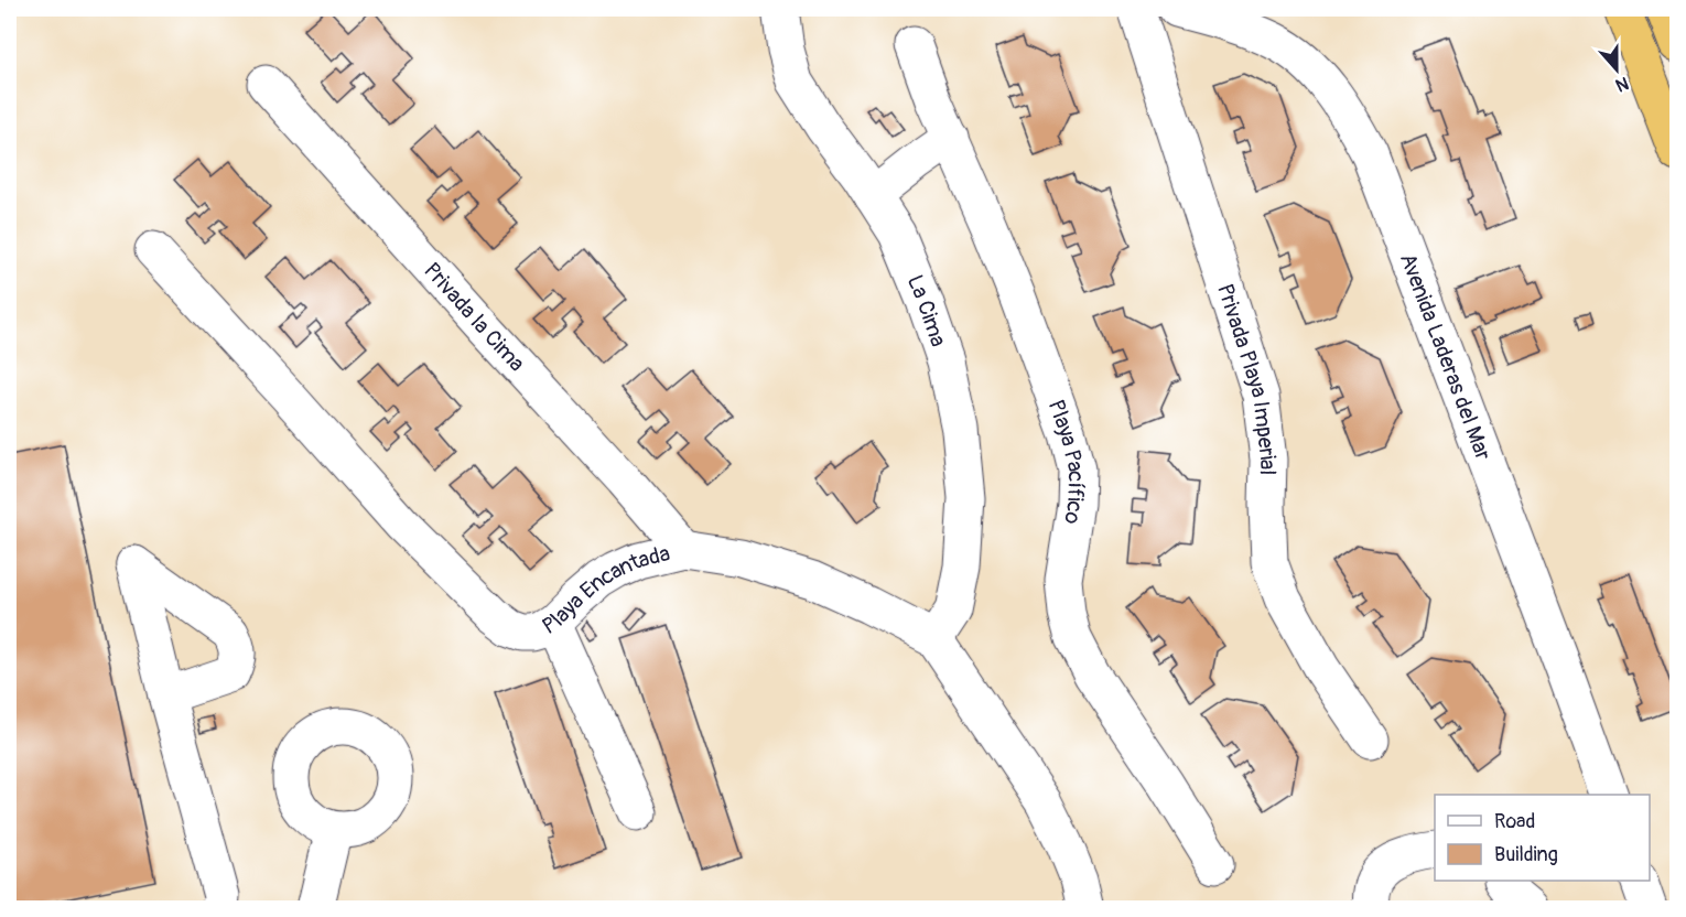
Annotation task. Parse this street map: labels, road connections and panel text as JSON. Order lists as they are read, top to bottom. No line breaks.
{"streets":{"street":["La Cima","Privada la Cima","Avenida Laderas del Mar","Privada Playa Imperial","Playa Pacífico","Playa Encantada"]},"crossings":[["La Cima","Playa Encantada"],["Privada la Cima","Playa Encantada"]],"legend":["Road","Building"],"north":"bottom"}
